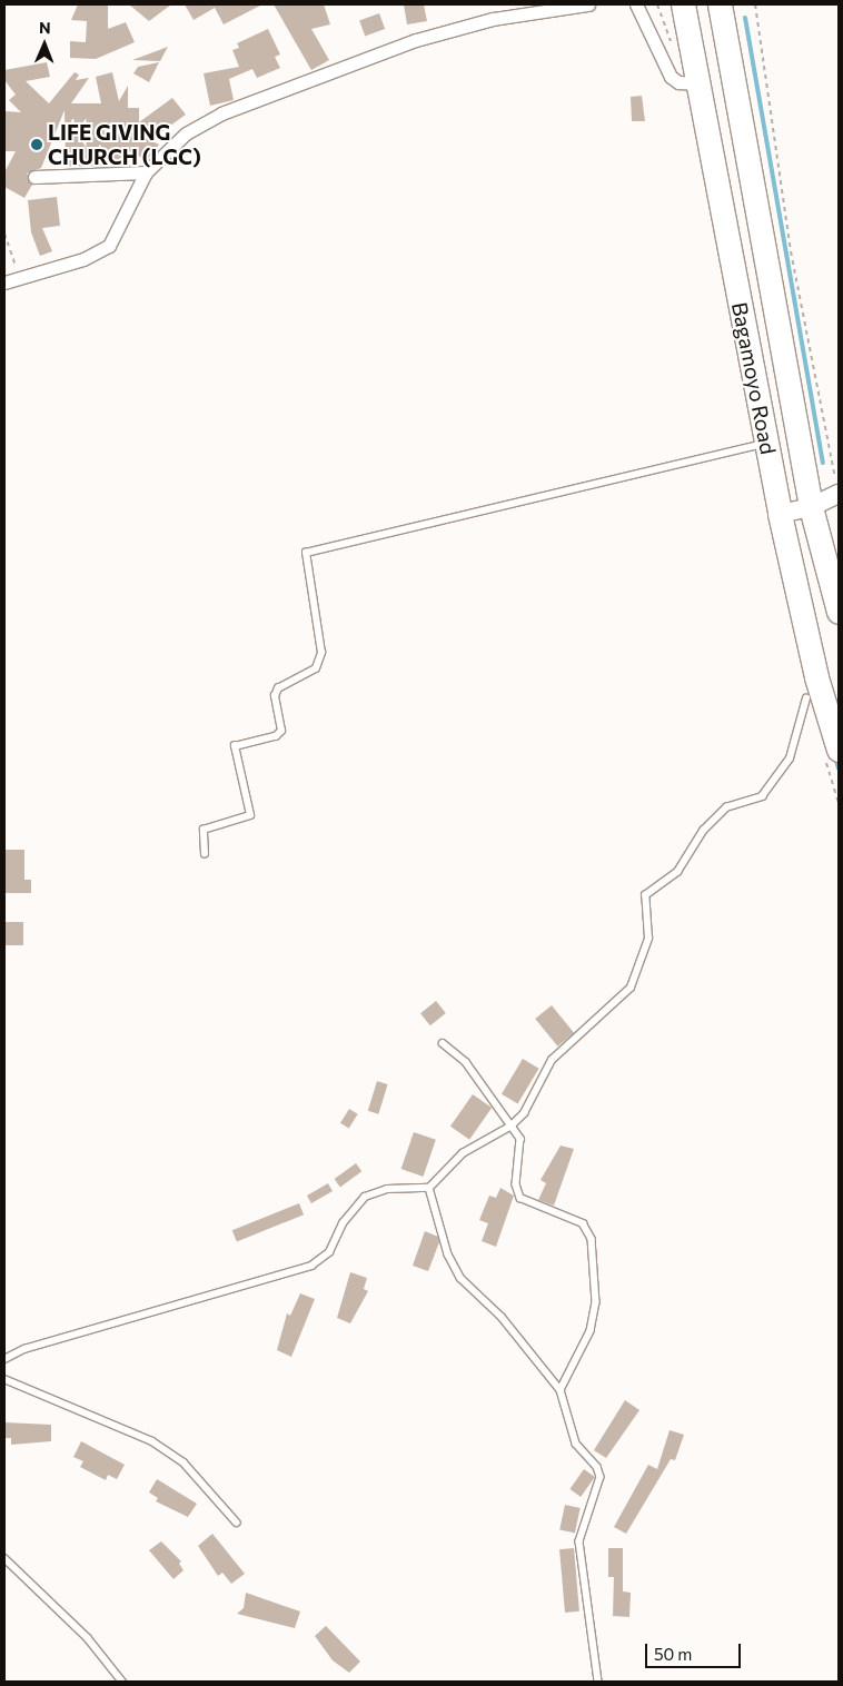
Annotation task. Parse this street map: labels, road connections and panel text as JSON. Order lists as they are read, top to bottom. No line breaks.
{"streets":{"highway":["Bagamoyo Road"]},"places":["LIFE GIVING CHURCH (LGC)"],"scale_bar":"50 m","north":"top"}
